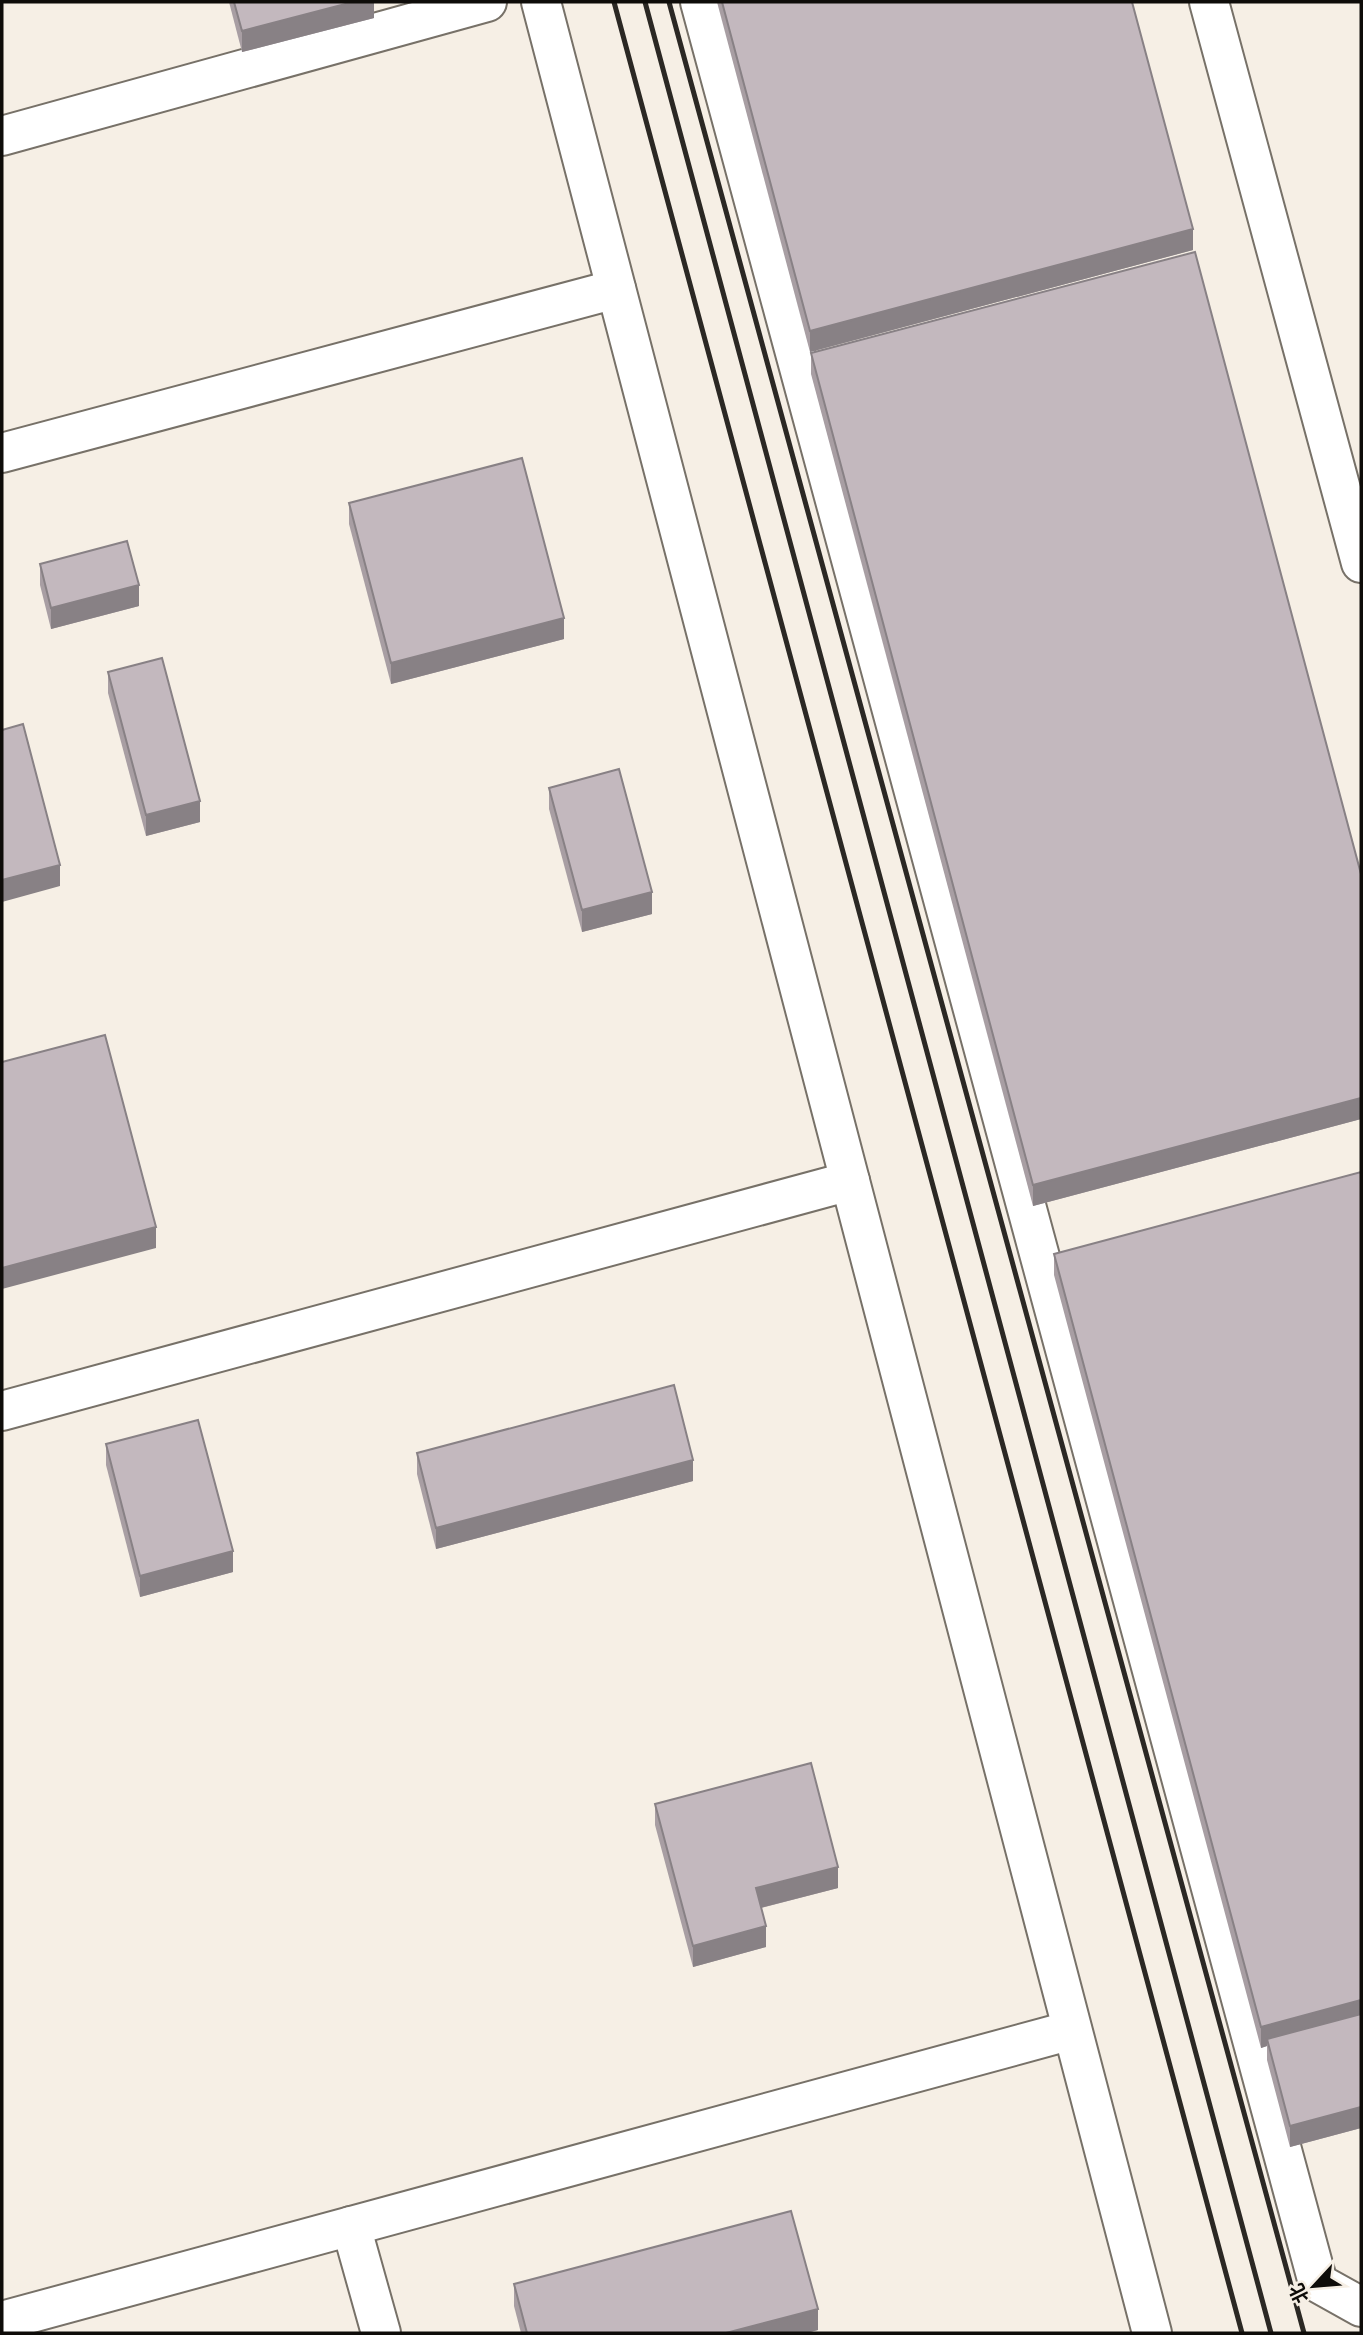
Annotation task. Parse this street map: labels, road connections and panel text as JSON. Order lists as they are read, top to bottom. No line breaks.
{"north":"bottom left"}
